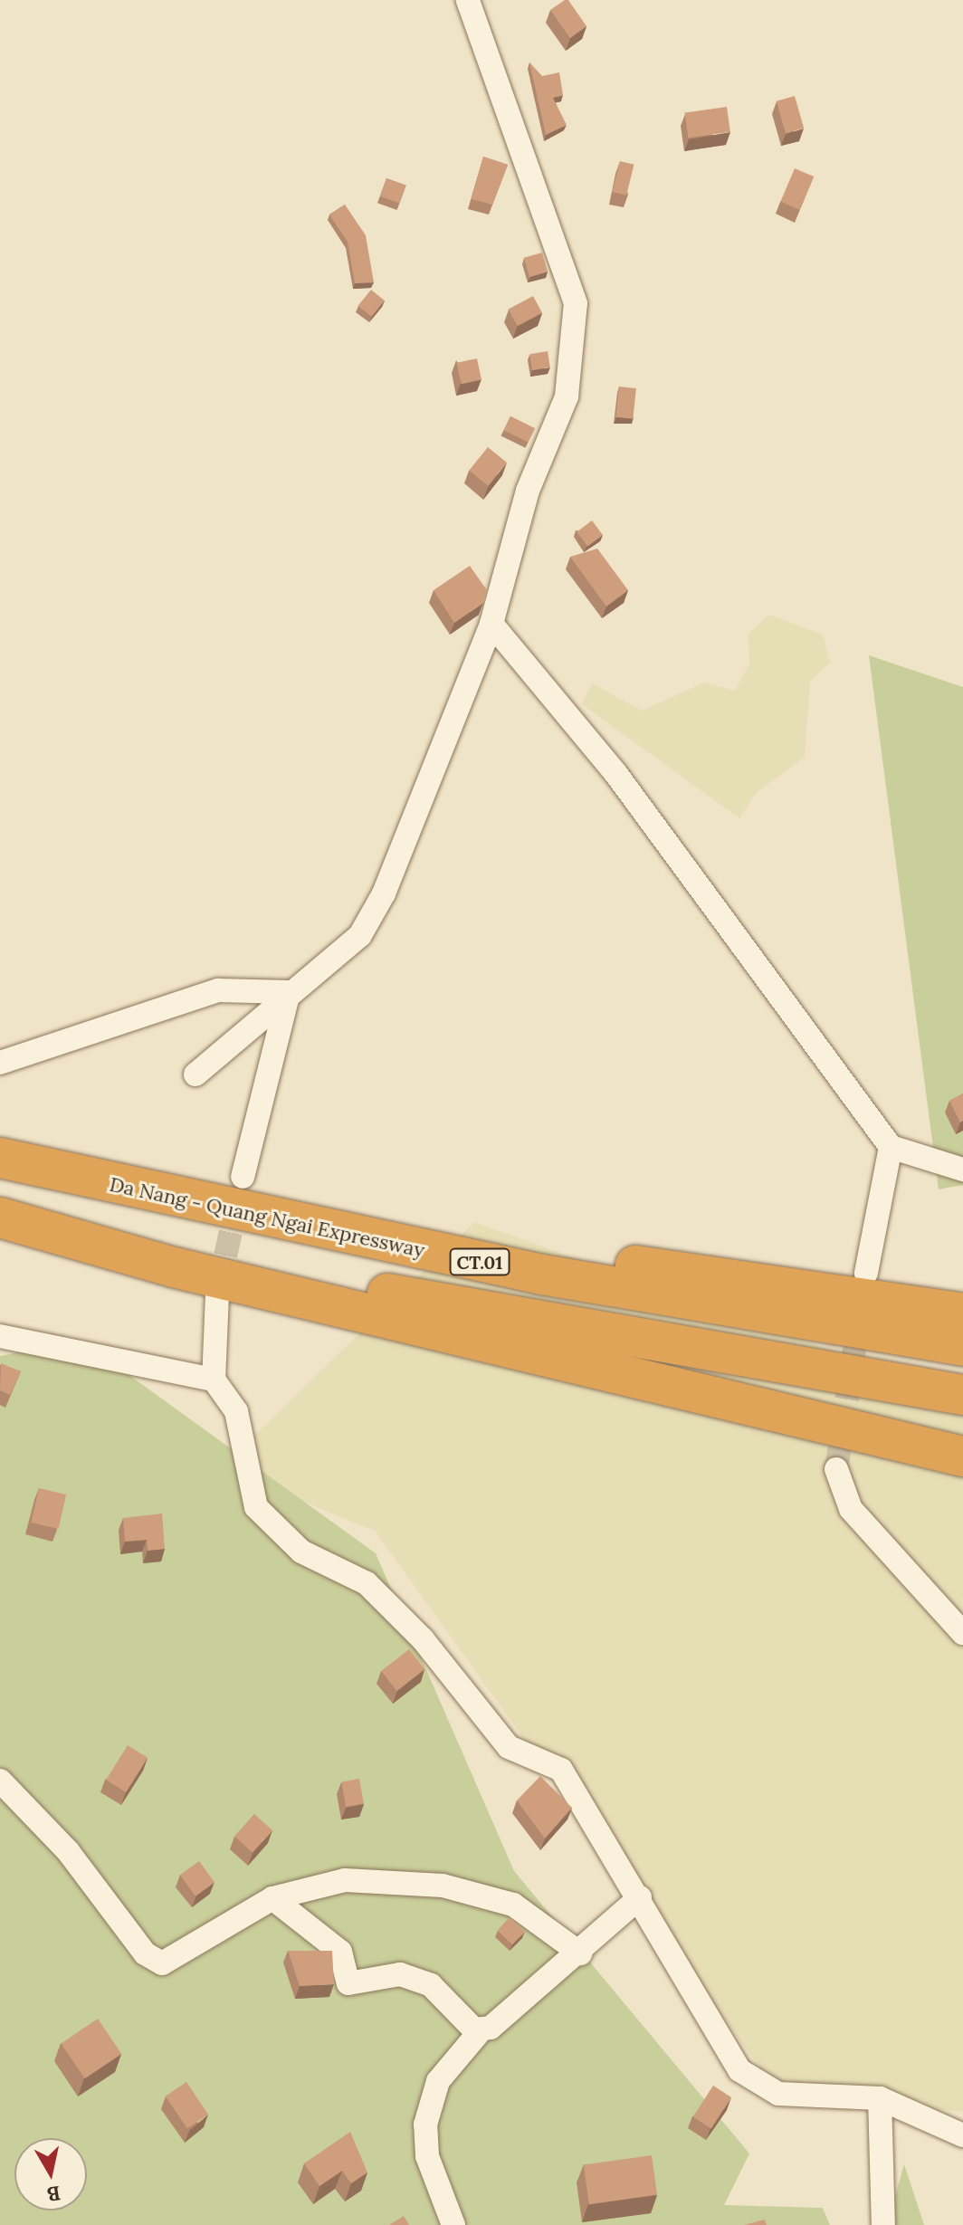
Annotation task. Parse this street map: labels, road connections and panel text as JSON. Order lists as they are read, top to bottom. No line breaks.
{"streets":{"highway":["Da Nang - Quang Ngai Expressway","CT.01"]},"north":"bottom"}
